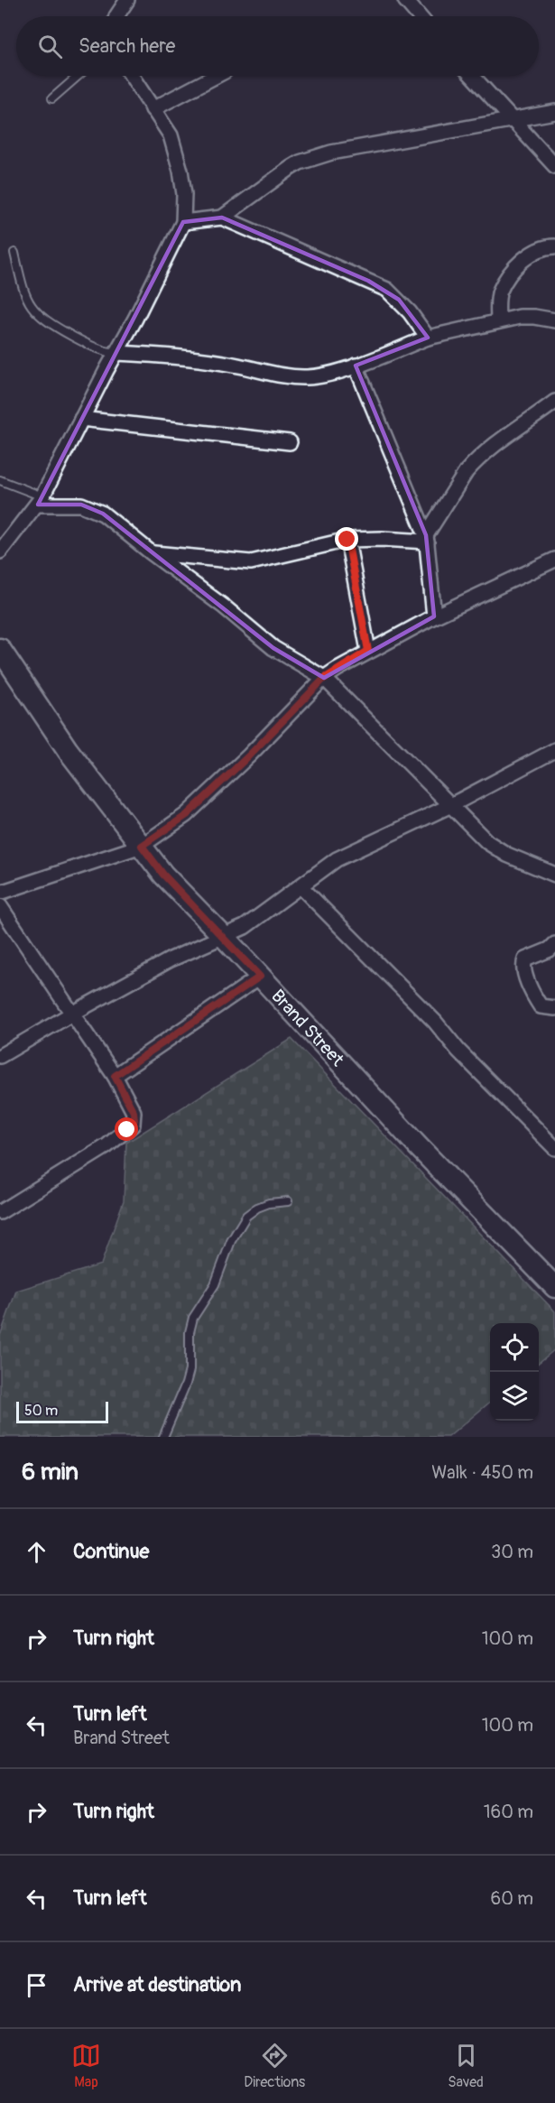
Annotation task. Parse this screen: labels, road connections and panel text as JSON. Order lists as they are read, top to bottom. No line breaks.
{"streets":{"street":["Brand Street"]},"scale_bar":"50 m","page":{"search":"Search here","scale":"50 m","heading":["6 min","Walk · 450 m"],"list":[["Continue","30 m"],["Turn right","100 m"],["Turn left","Brand Street","100 m"],["Turn right","160 m"],["Turn left","60 m"],"Arrive at destination"],"nav":["Map","Directions","Saved"]}}
